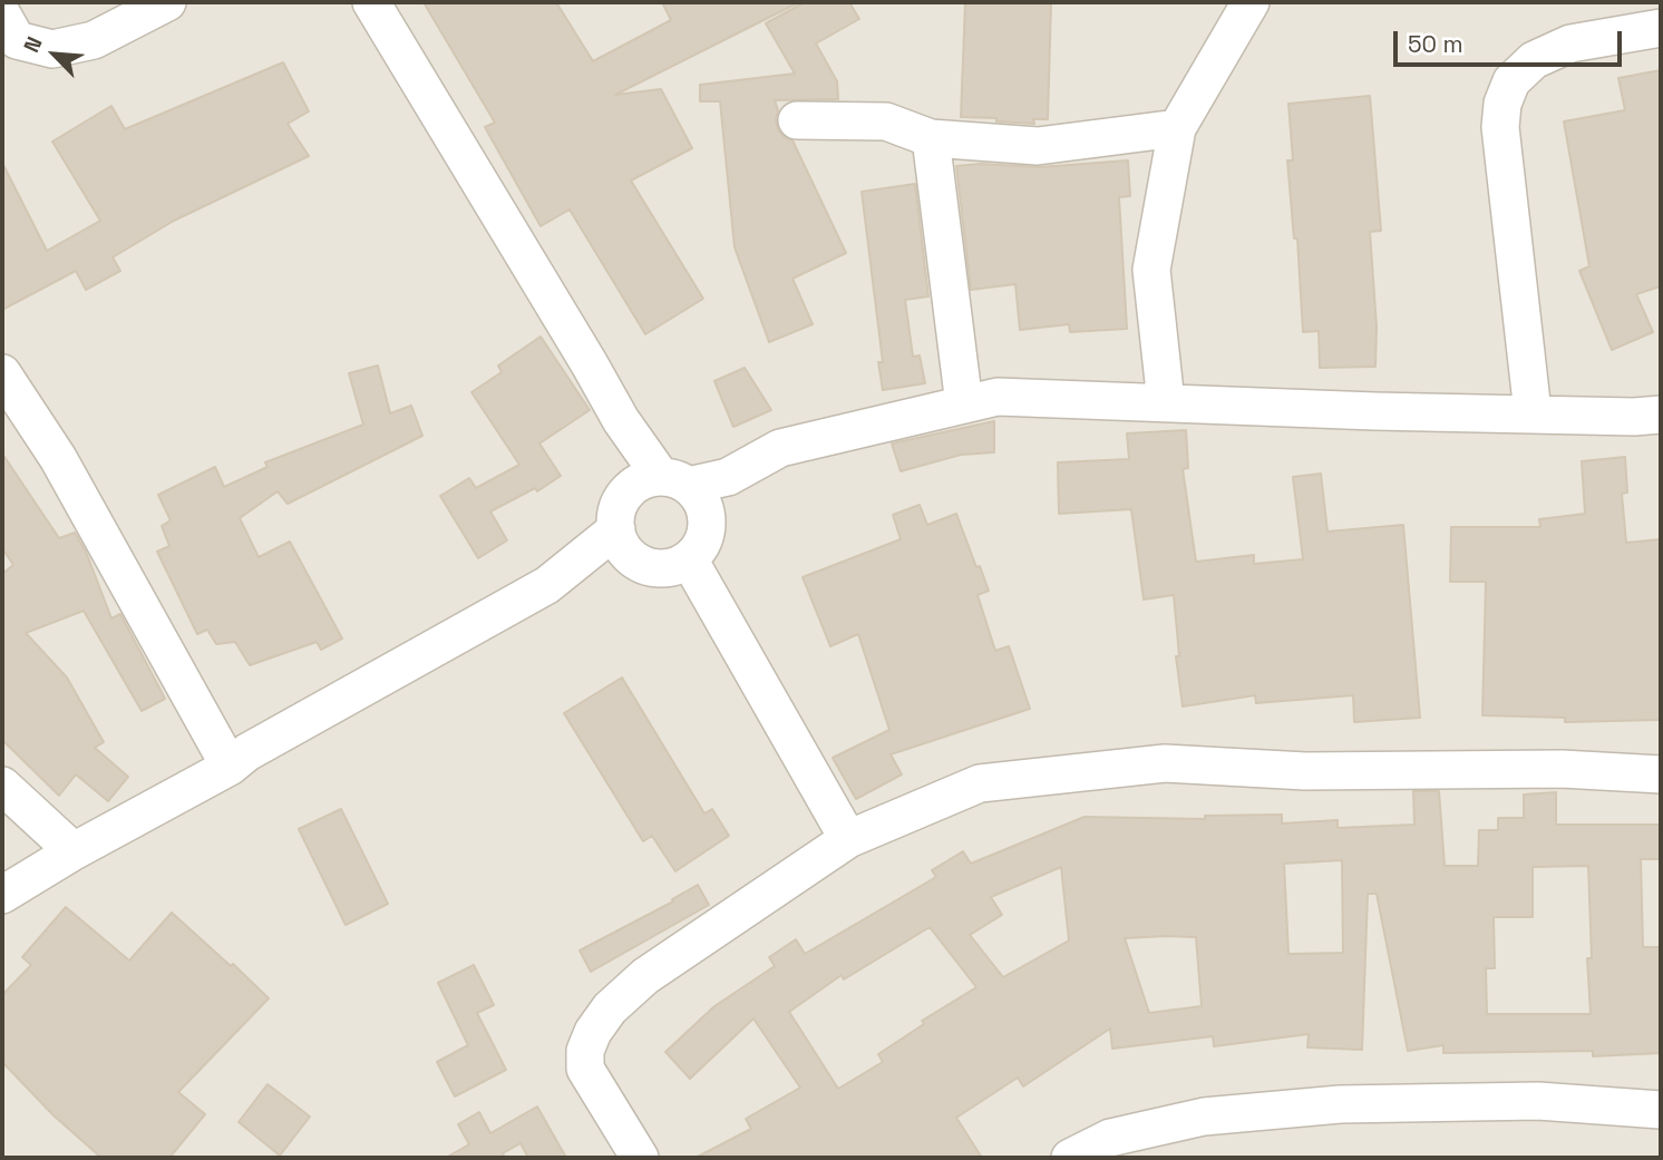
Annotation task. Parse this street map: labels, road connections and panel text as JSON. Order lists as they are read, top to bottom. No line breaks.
{"scale_bar":"50 m","north":"top left"}
